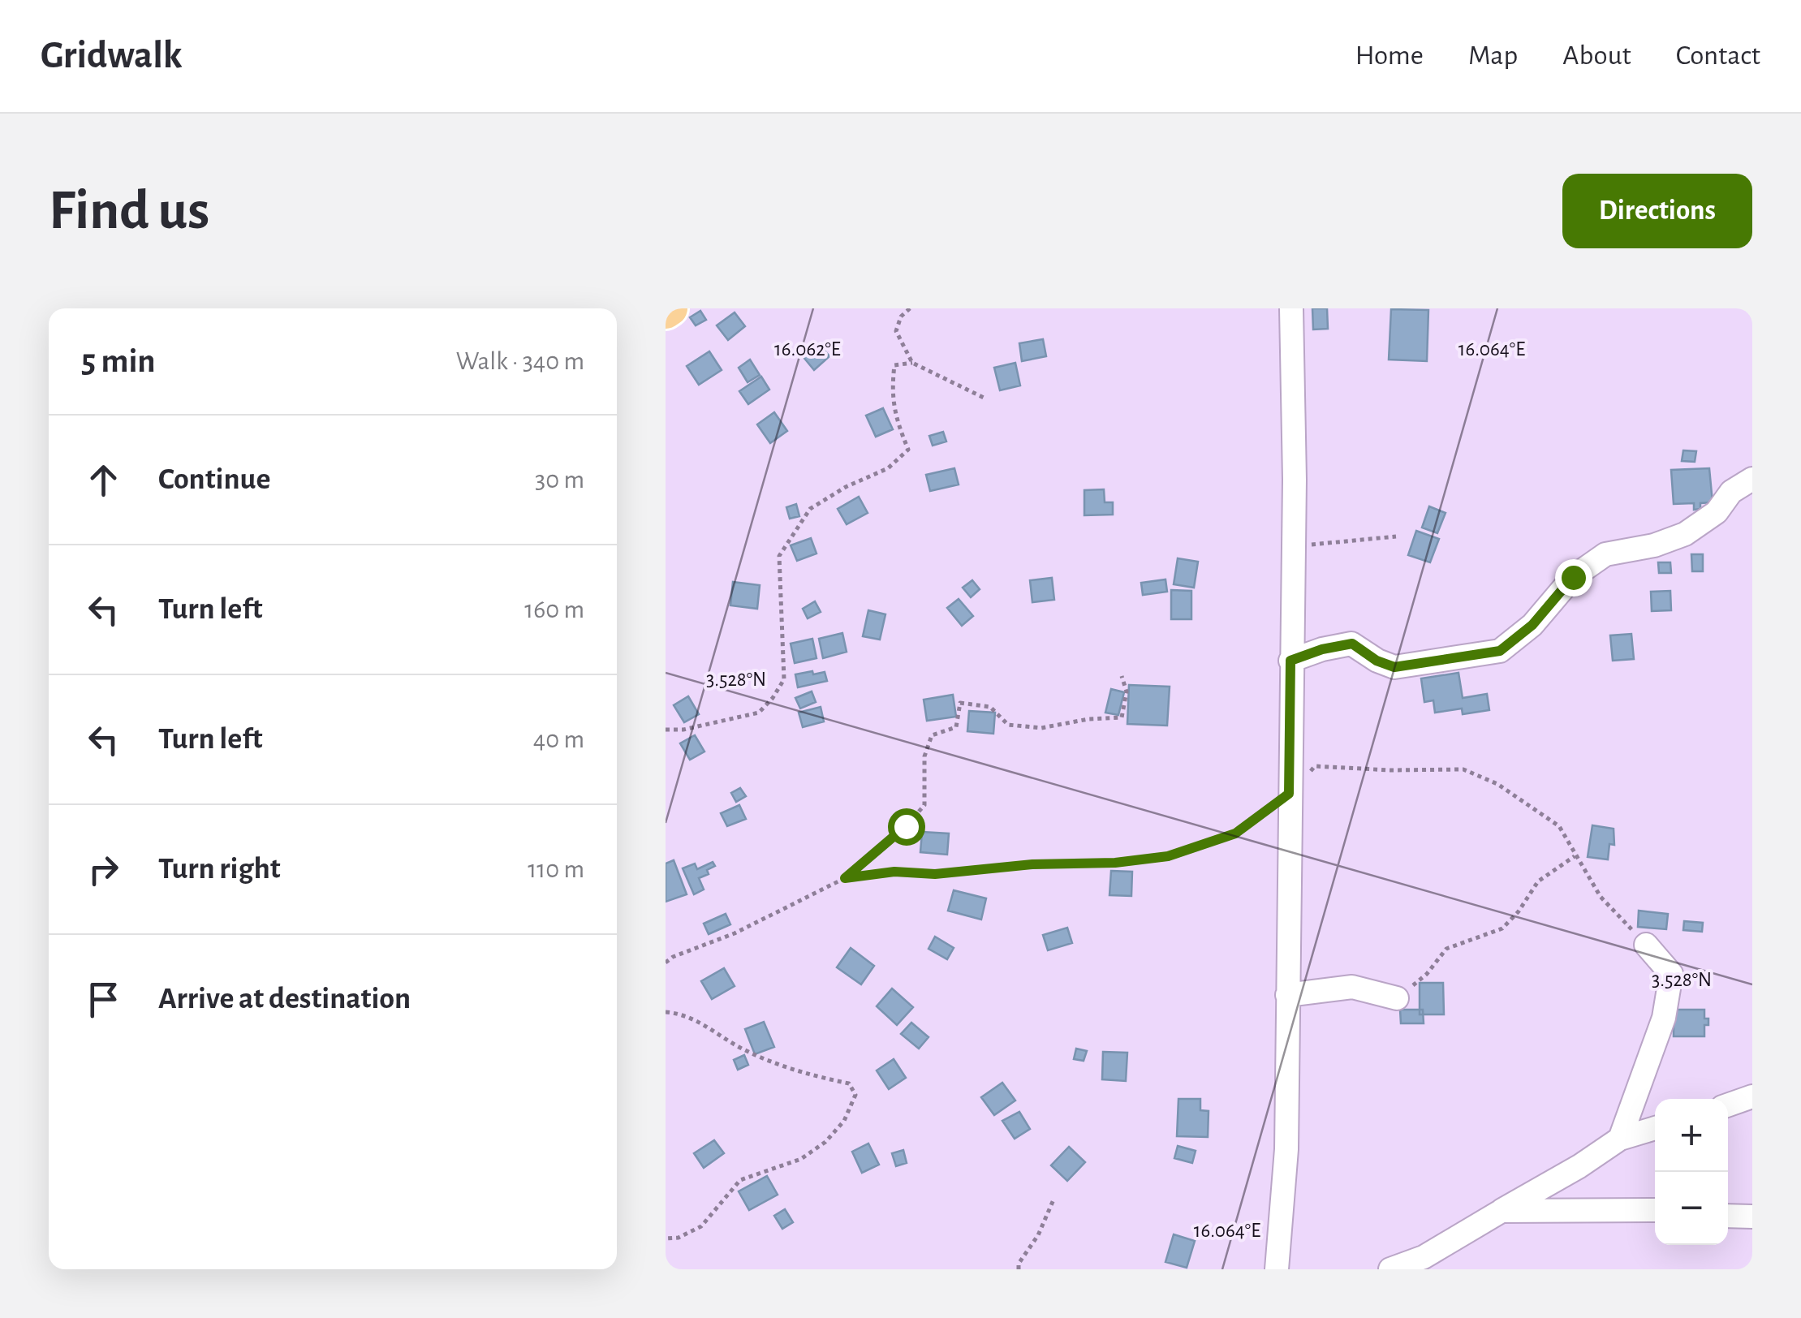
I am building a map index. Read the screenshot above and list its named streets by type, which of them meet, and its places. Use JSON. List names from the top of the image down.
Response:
{
  "page": {
    "header": "Gridwalk",
    "nav": [
      "Home",
      "Map",
      "About",
      "Contact"
    ],
    "buttons": "Directions",
    "title": "Find us",
    "heading": ["5 min", "Walk · 340 m"],
    "list": [
      ["Continue", "30 m"],
      ["Turn left", "160 m"],
      ["Turn left", "40 m"],
      ["Turn right", "110 m"],
      "Arrive at destination"
    ],
    "map_buttons": ["+", "−"]
  },
  "coordinates": ["16.062°E", "16.064°E", "3.528°N"]
}
